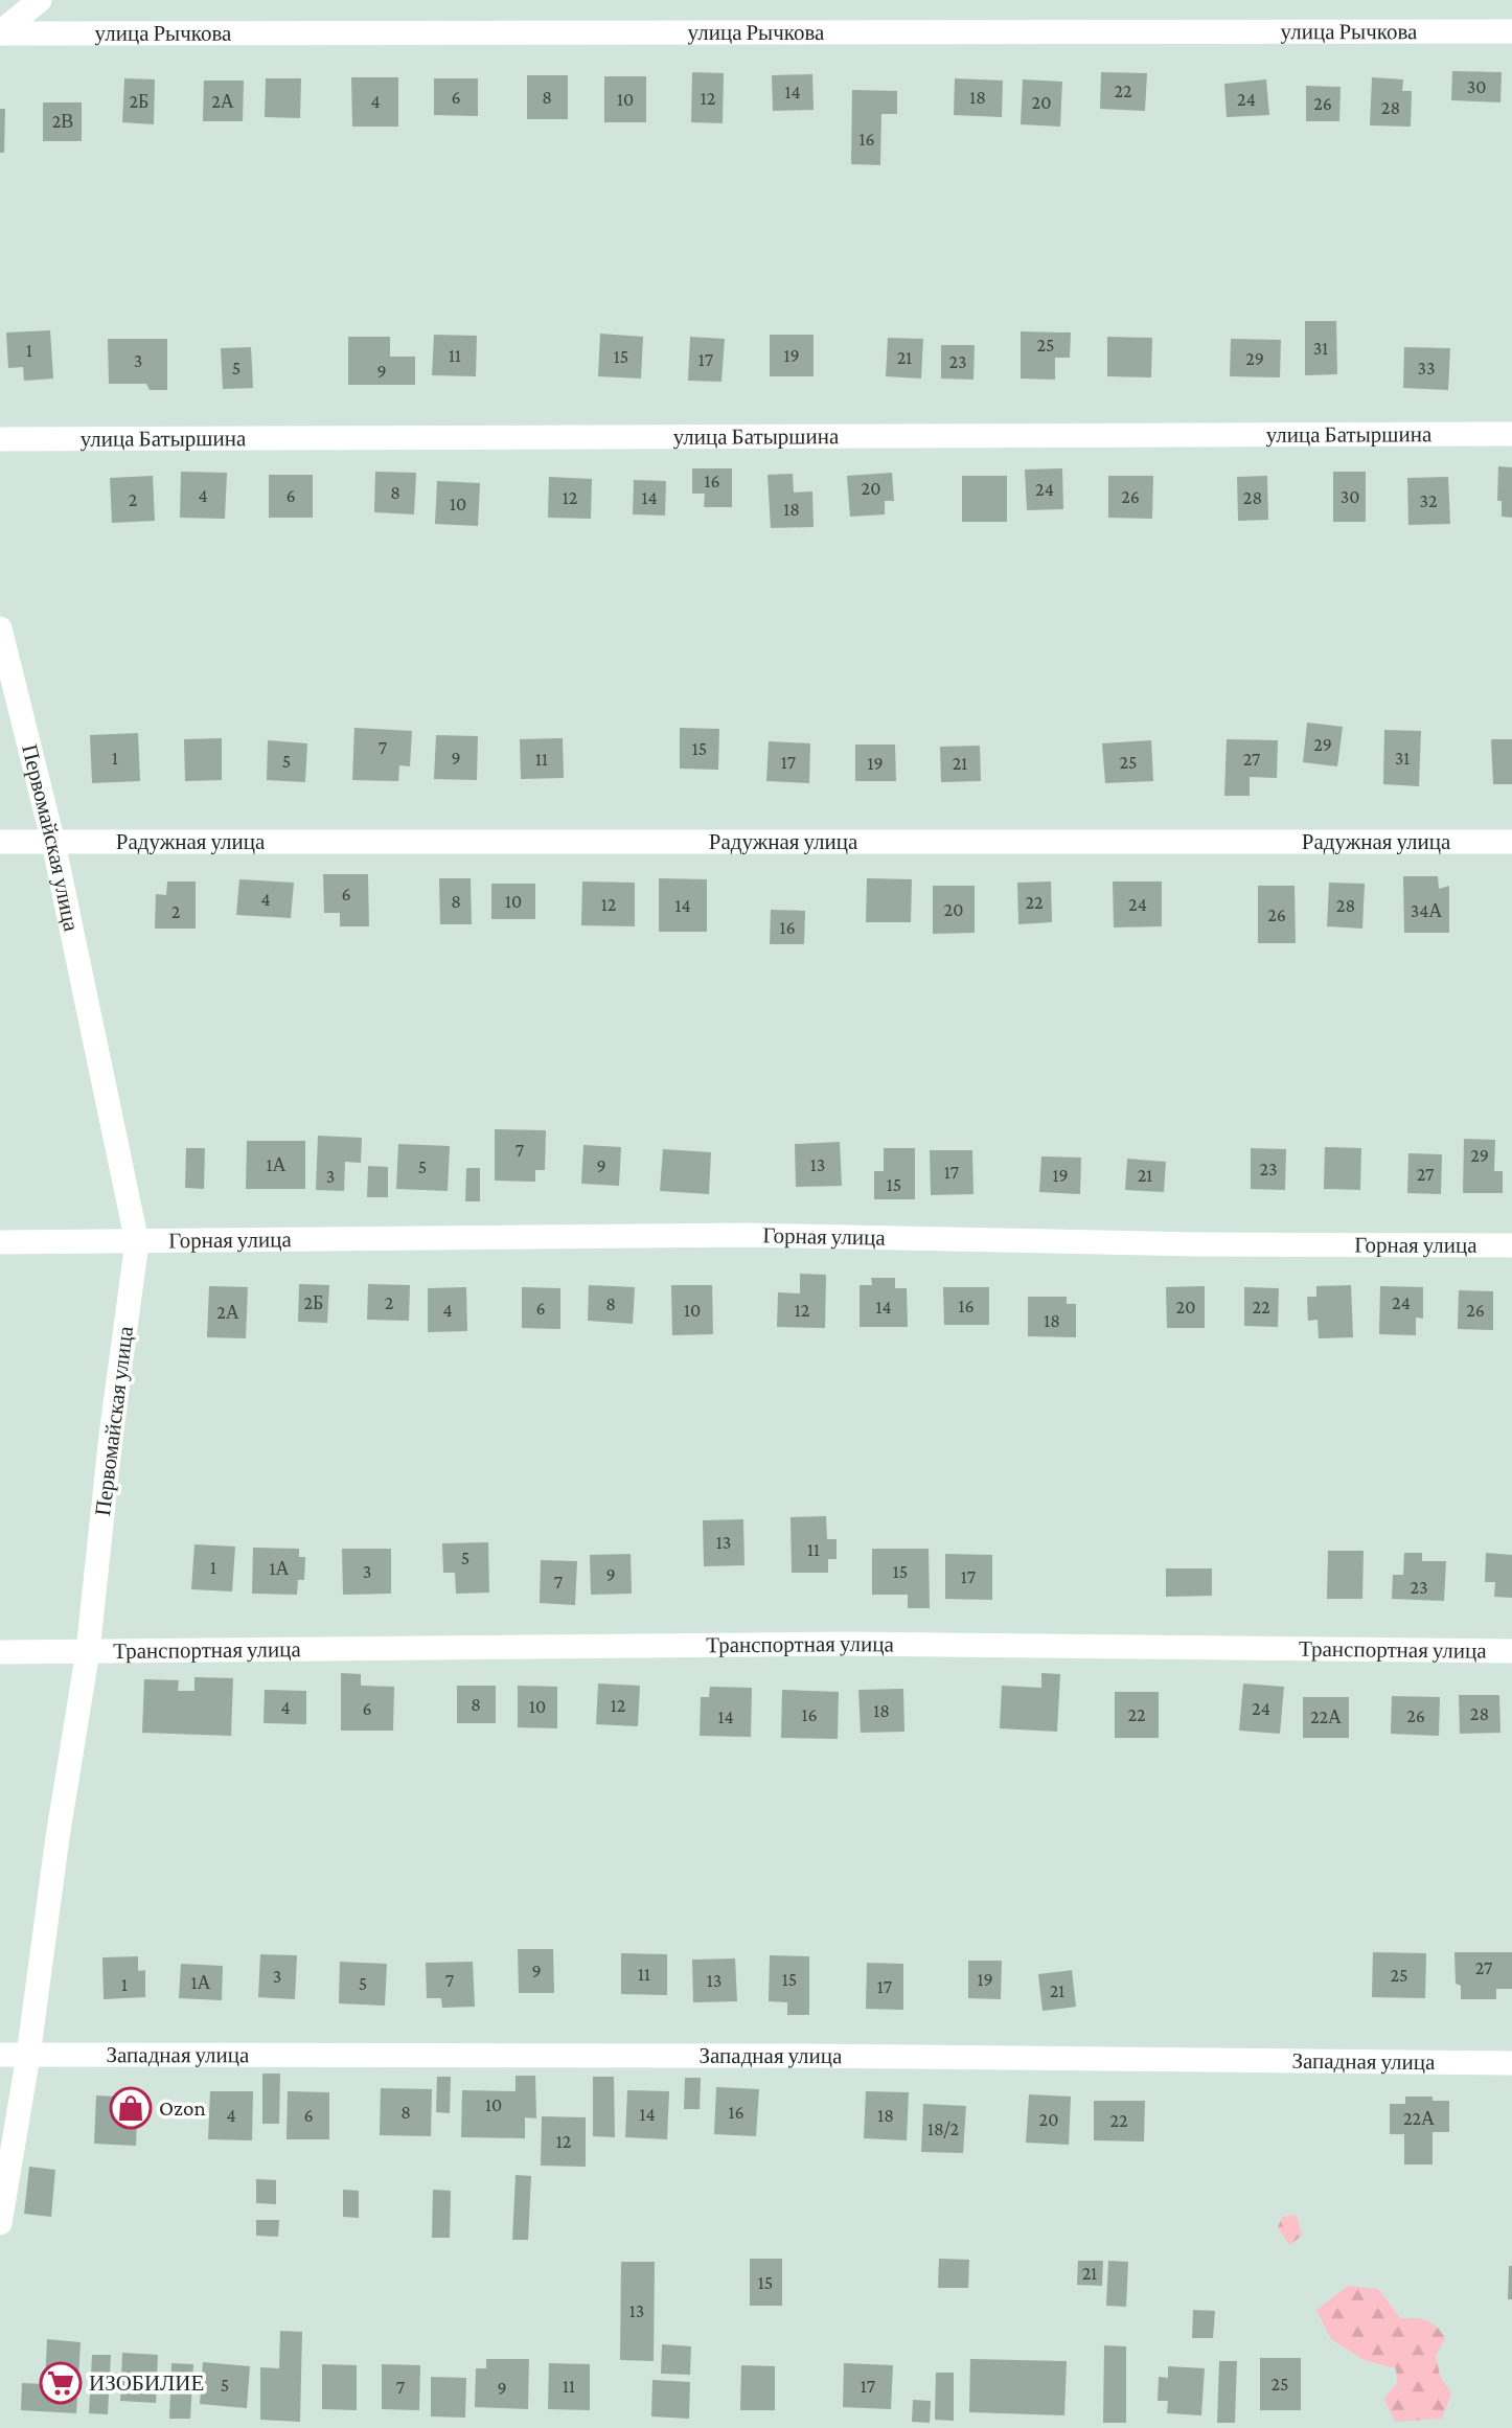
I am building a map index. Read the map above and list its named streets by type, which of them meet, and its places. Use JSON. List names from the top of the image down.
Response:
{
  "streets": {
    "street": [
      "улица Рычкова",
      "улица Батыршина",
      "Первомайская улица",
      "Радужная улица",
      "Горная улица",
      "Транспортная улица",
      "Западная улица"
    ]
  },
  "crossings": [
    ["Первомайская улица", "Радужная улица"],
    ["Первомайская улица", "Горная улица"],
    ["Первомайская улица", "Транспортная улица"],
    ["Первомайская улица", "Западная улица"]
  ],
  "places": {
    "shop": ["Ozon"],
    "supermarket": ["ИЗОБИЛИЕ"]
  },
  "house_numbers": [
    "30",
    "22",
    "14",
    "6",
    "8",
    "18",
    "12",
    "10",
    "24",
    "2Б",
    "2А",
    "4",
    "20",
    "26",
    "28",
    "2В",
    "16",
    "25",
    "31",
    "1",
    "11",
    "19",
    "15",
    "21",
    "29",
    "17",
    "3",
    "23",
    "5",
    "33",
    "9",
    "16",
    "20",
    "24",
    "8",
    "4",
    "6",
    "26",
    "30",
    "12",
    "14",
    "28",
    "2",
    "32",
    "10",
    "18",
    "29",
    "7",
    "15",
    "1",
    "9",
    "31",
    "11",
    "27",
    "5",
    "17",
    "25",
    "19",
    "21",
    "6",
    "4",
    "8",
    "10",
    "22",
    "12",
    "24",
    "14",
    "28",
    "20",
    "34А",
    "2",
    "26",
    "16",
    "7",
    "29",
    "1А",
    "13",
    "9",
    "5",
    "23",
    "17",
    "27",
    "19",
    "21",
    "3",
    "15",
    "2Б",
    "2",
    "24",
    "8",
    "16",
    "14",
    "20",
    "22",
    "6",
    "4",
    "10",
    "12",
    "26",
    "2А",
    "18",
    "13",
    "11",
    "5",
    "1",
    "1А",
    "3",
    "15",
    "9",
    "17",
    "7",
    "23",
    "8",
    "12",
    "10",
    "4",
    "6",
    "24",
    "18",
    "28",
    "16",
    "22",
    "26",
    "14",
    "22А",
    "27",
    "9",
    "11",
    "25",
    "3",
    "15",
    "19",
    "7",
    "13",
    "1А",
    "5",
    "1",
    "17",
    "21",
    "10",
    "8",
    "16",
    "14",
    "4",
    "6",
    "18",
    "22А",
    "20",
    "22",
    "18/2",
    "12",
    "21",
    "15",
    "13",
    "25",
    "5",
    "11",
    "17",
    "7",
    "9"
  ]
}
